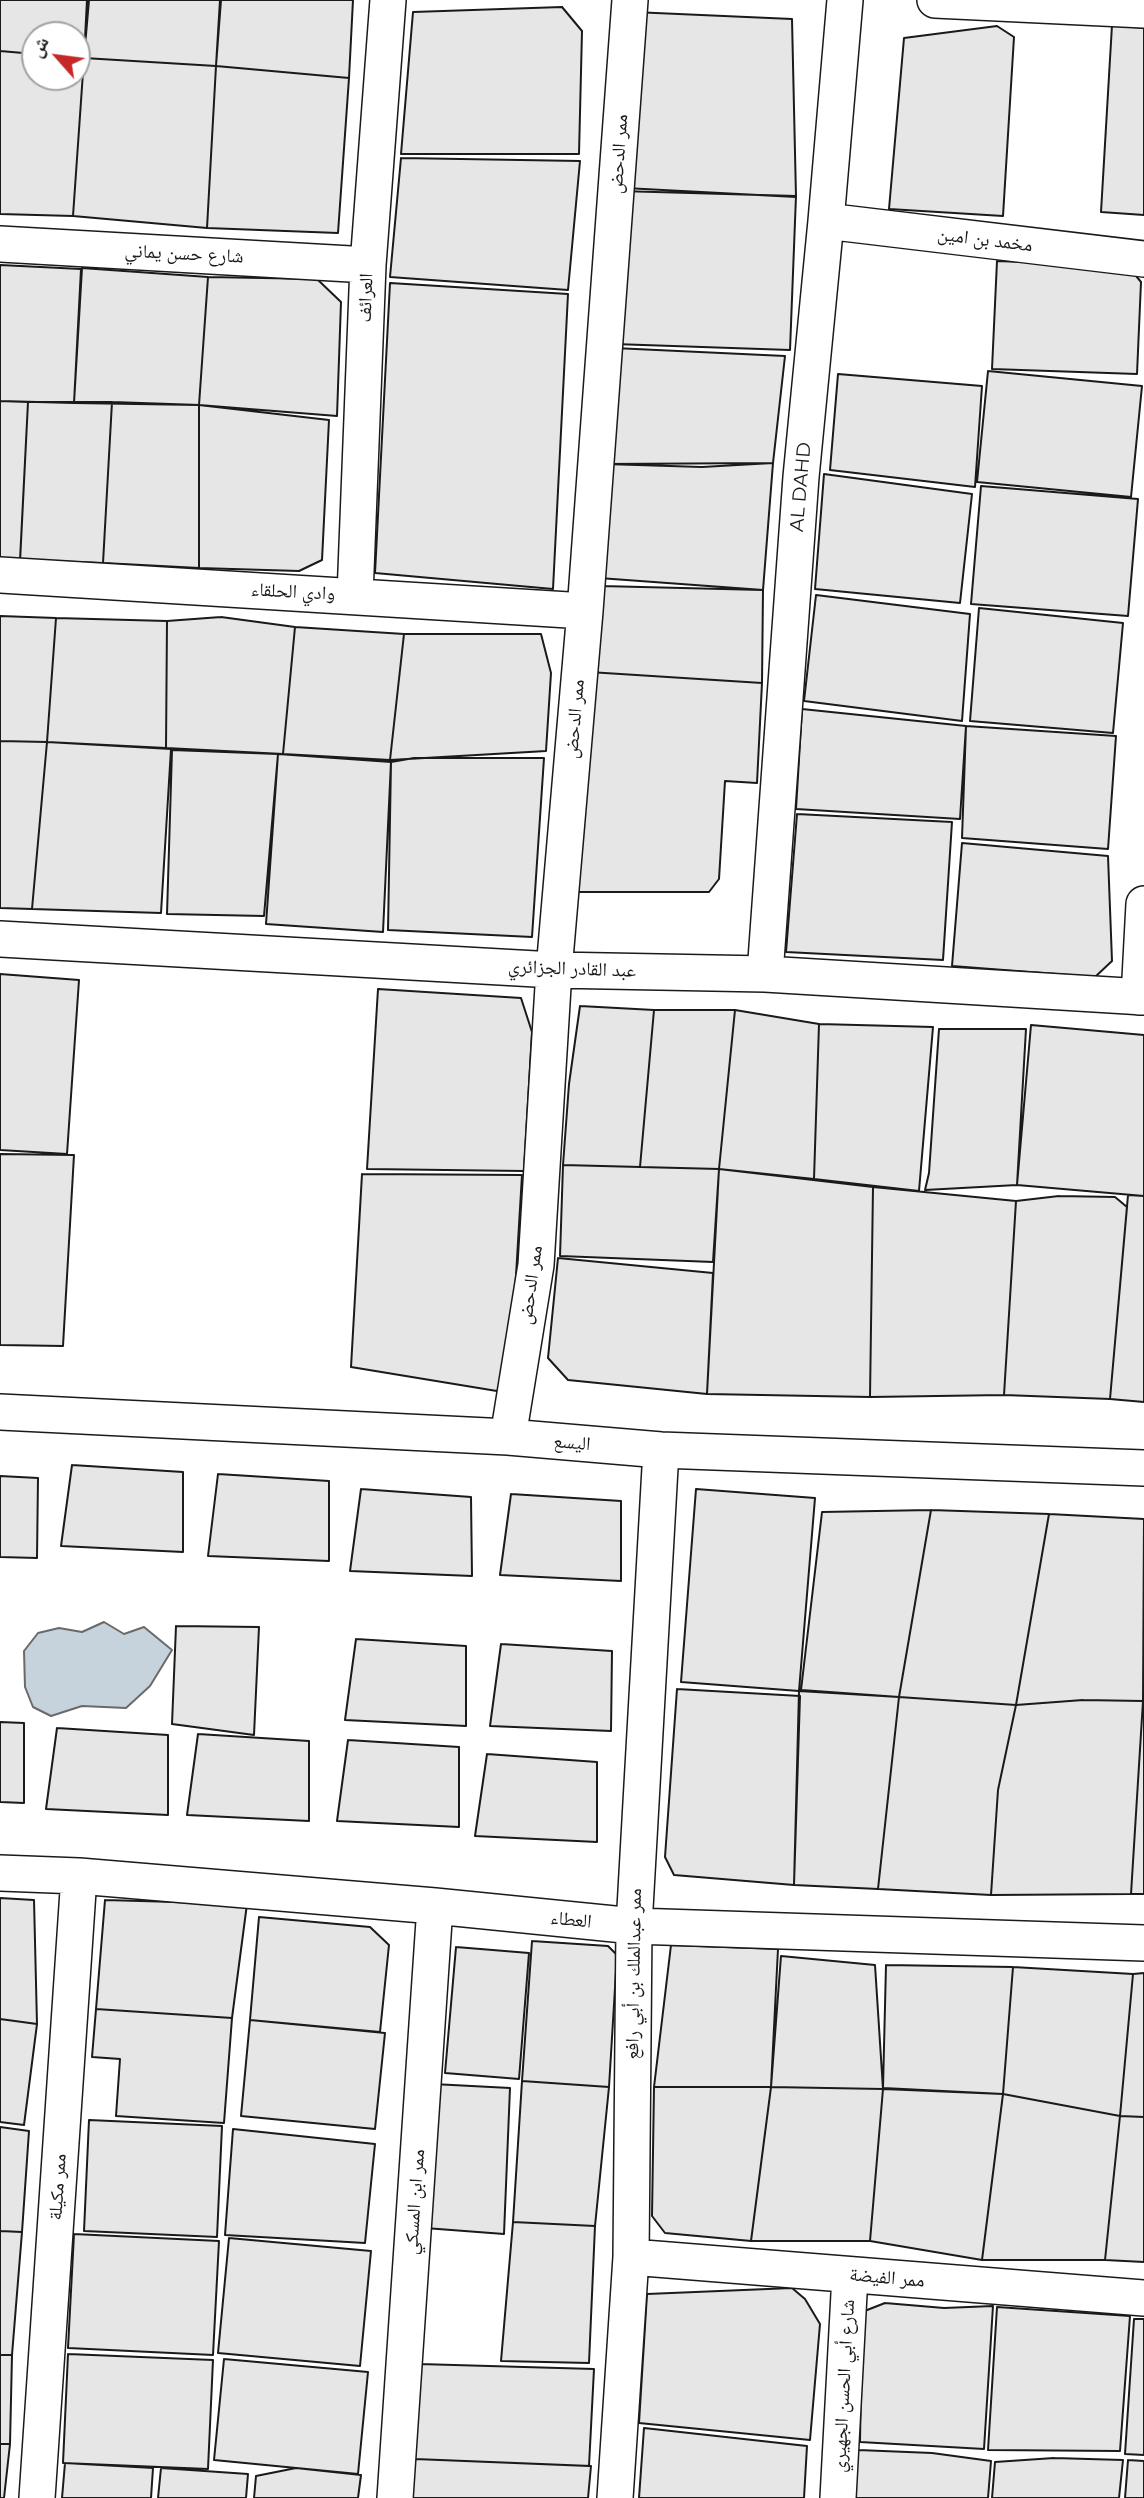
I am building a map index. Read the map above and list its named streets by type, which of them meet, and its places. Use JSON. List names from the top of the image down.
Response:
{
  "streets": {
    "street": [
      "ممر الدحض",
      "مخمد بن امين",
      "شارع حسن يماني",
      "العرائف",
      "AL DAHD",
      "وادي الحلقاء",
      "عبد القادر الجزائري",
      "اليسع",
      "العطاء",
      "ممر عبدالملك بن أبي رافع",
      "ممر مكيلة",
      "ممر ابن المسكي",
      "ممر الفيضة",
      "شارع أبي الحسن الجهيري"
    ]
  },
  "crossings": [
    ["ممر الدحض", "وادي الحلقاء"],
    ["ممر الدحض", "عبد القادر الجزائري"],
    ["ممر الدحض", "اليسع"],
    ["مخمد بن امين", "AL DAHD"],
    ["شارع حسن يماني", "العرائف"],
    ["العرائف", "وادي الحلقاء"],
    ["AL DAHD", "عبد القادر الجزائري"],
    ["اليسع", "ممر عبدالملك بن أبي رافع"],
    ["العطاء", "ممر عبدالملك بن أبي رافع"],
    ["العطاء", "ممر مكيلة"],
    ["العطاء", "ممر ابن المسكي"],
    ["ممر عبدالملك بن أبي رافع", "ممر الفيضة"],
    ["ممر الفيضة", "شارع أبي الحسن الجهيري"]
  ],
  "north": "top left"
}
